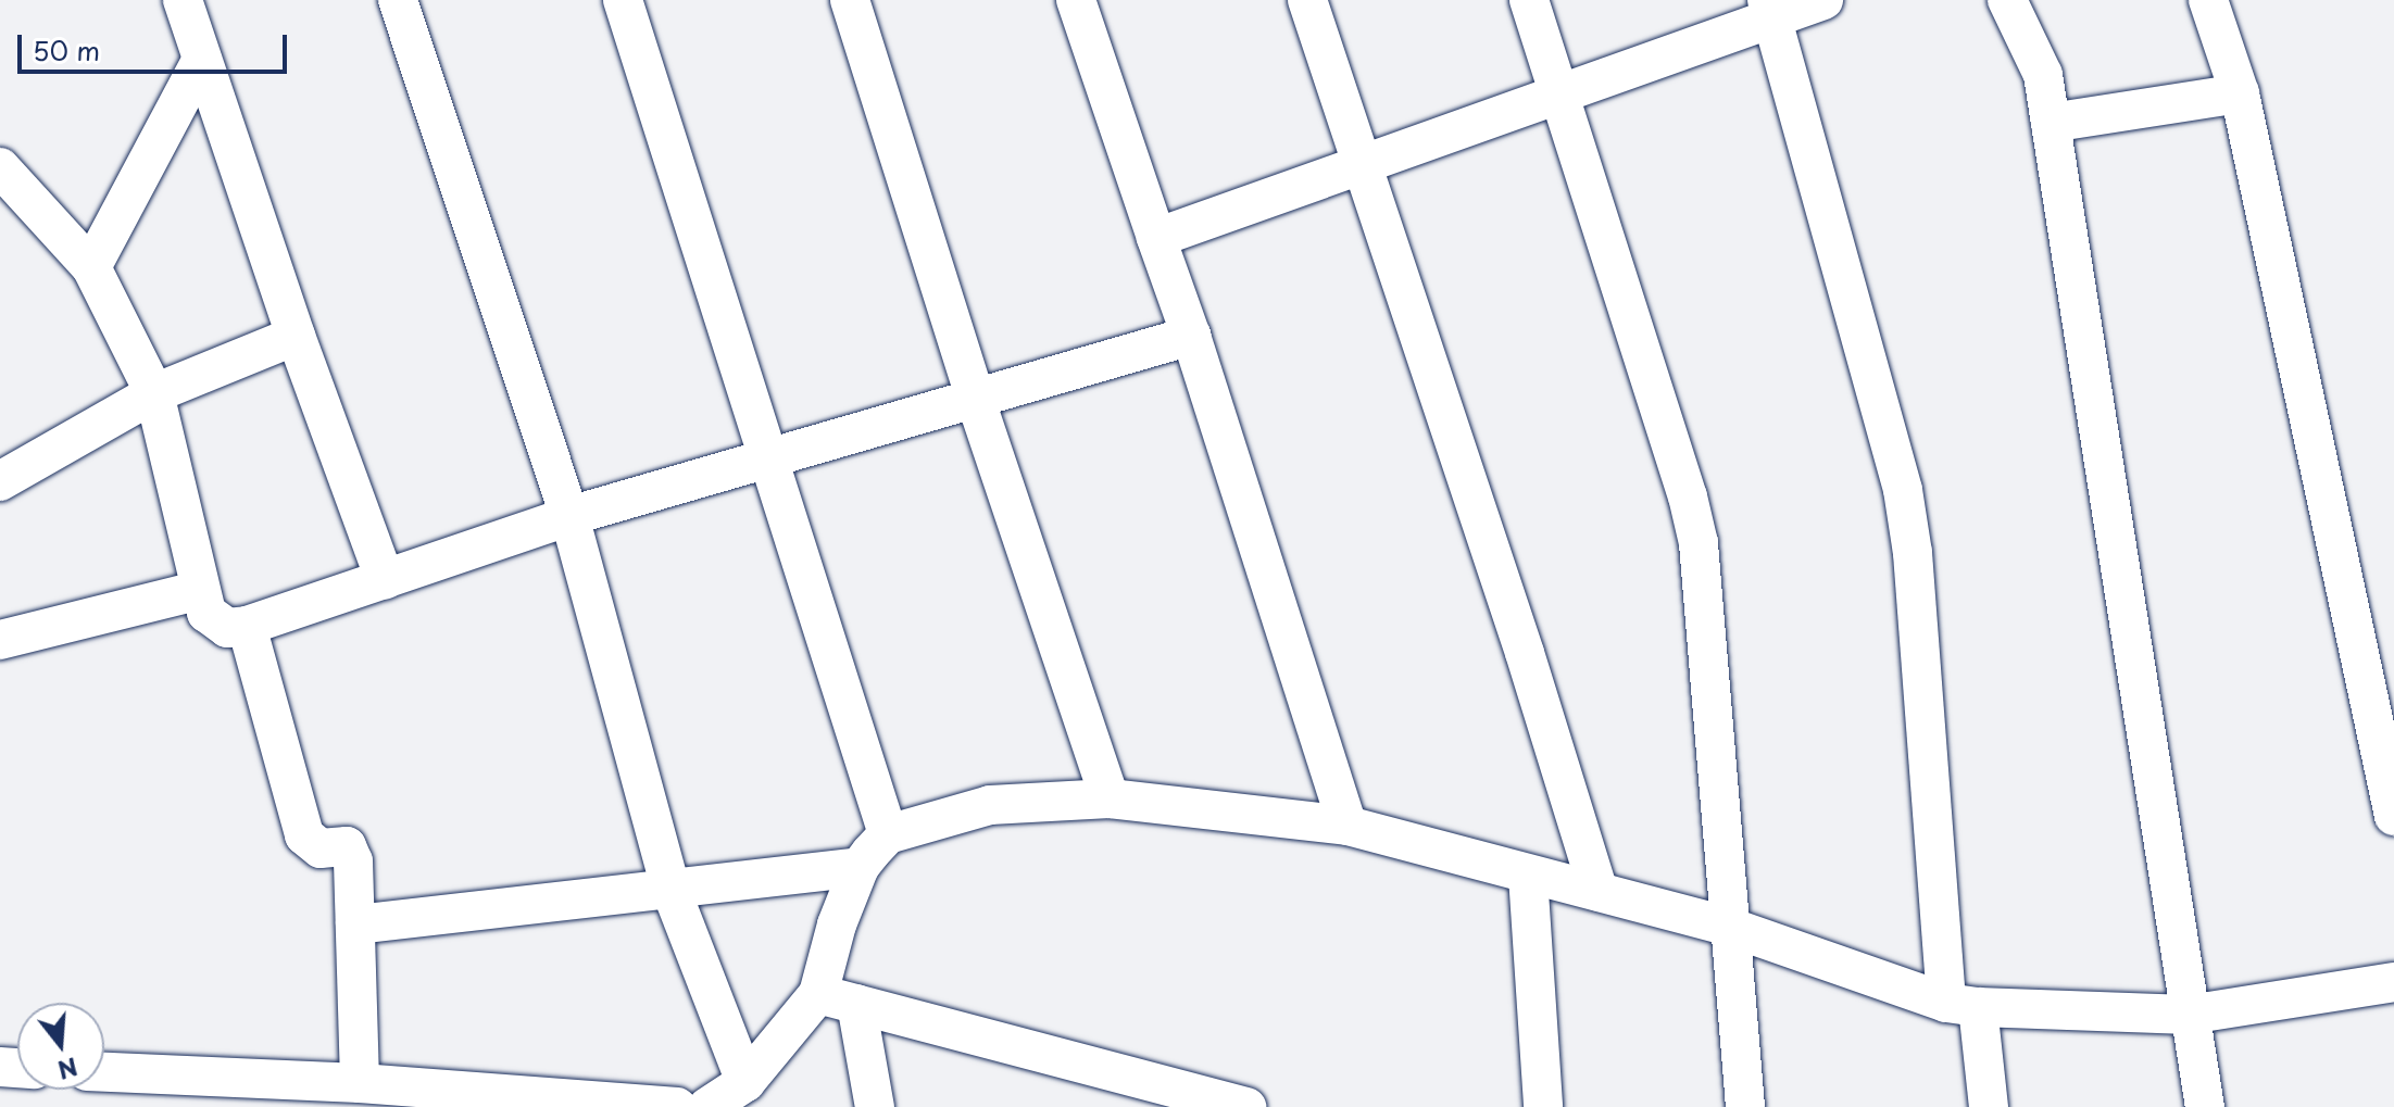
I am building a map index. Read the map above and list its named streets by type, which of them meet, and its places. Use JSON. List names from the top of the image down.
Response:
{
  "scale_bar": "50 m",
  "north": "bottom"
}
